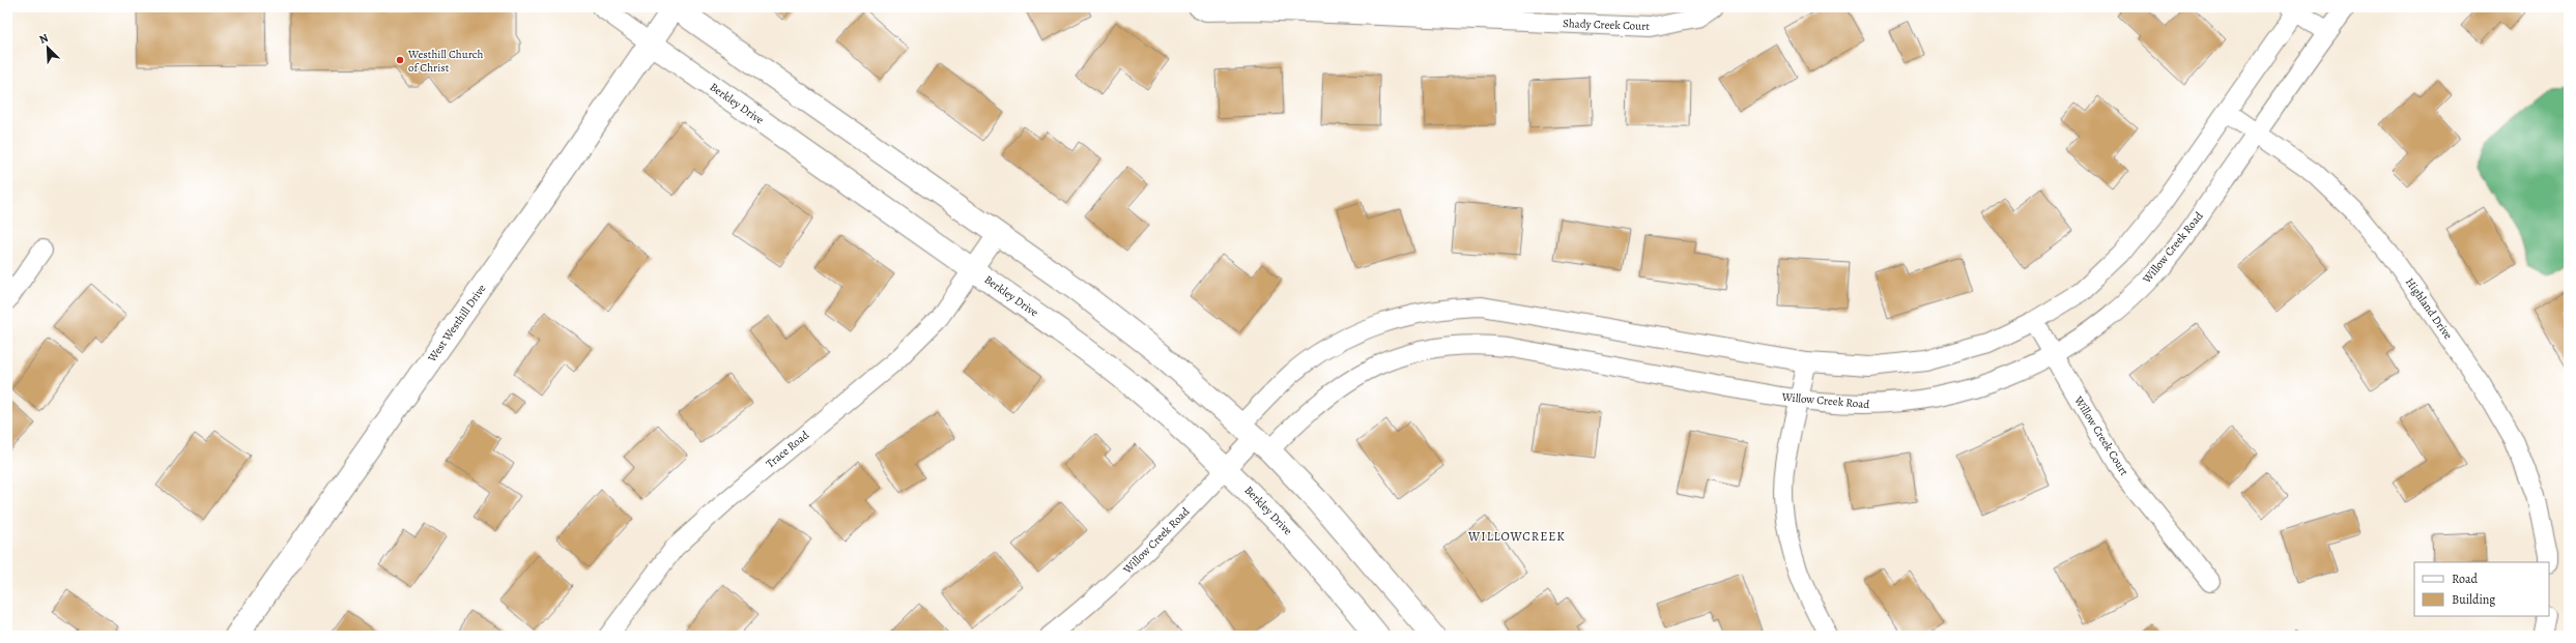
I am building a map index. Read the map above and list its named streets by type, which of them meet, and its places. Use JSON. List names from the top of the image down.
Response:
{
  "streets": {
    "street": [
      "Shady Creek Court",
      "Berkley Drive",
      "Willow Creek Road",
      "Highland Drive",
      "West Westhill Drive",
      "Willow Creek Court",
      "Trace Road"
    ]
  },
  "crossings": [
    ["Berkley Drive", "Willow Creek Road"],
    ["Berkley Drive", "West Westhill Drive"],
    ["Berkley Drive", "Trace Road"],
    ["Willow Creek Road", "Highland Drive"],
    ["Willow Creek Road", "Willow Creek Court"]
  ],
  "districts": ["WILLOWCREEK"],
  "places": ["Westhill Church of Christ"],
  "legend": ["Road", "Building"],
  "north": "top left"
}
